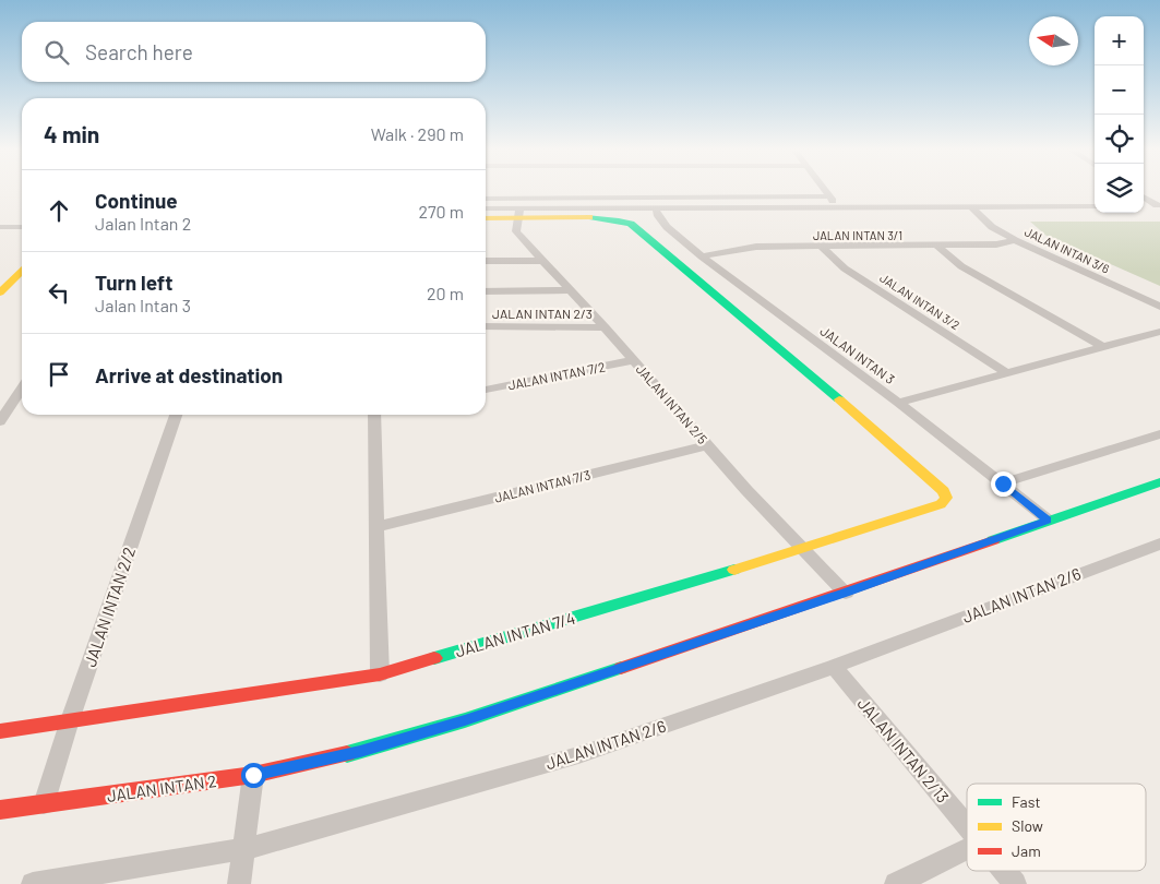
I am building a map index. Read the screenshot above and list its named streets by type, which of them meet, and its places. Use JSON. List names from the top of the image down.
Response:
{
  "streets": {
    "main road": ["JALAN INTAN 7/4", "JALAN INTAN 2"],
    "street": [
      "JALAN INTAN 3/1",
      "JALAN INTAN 3/6",
      "JALAN INTAN 3/2",
      "JALAN INTAN 2/3",
      "JALAN INTAN 3",
      "JALAN INTAN 7/2",
      "JALAN INTAN 2/5",
      "JALAN INTAN 7/3",
      "JALAN INTAN 2/6",
      "JALAN INTAN 2/2",
      "JALAN INTAN 2/13"
    ]
  },
  "crossings": [
    ["JALAN INTAN 3/1", "JALAN INTAN 3/6"],
    ["JALAN INTAN 3/1", "JALAN INTAN 3/2"],
    ["JALAN INTAN 3/1", "JALAN INTAN 3"],
    ["JALAN INTAN 2/3", "JALAN INTAN 2/5"],
    ["JALAN INTAN 3", "JALAN INTAN 2"],
    ["JALAN INTAN 7/2", "JALAN INTAN 2/5"],
    ["JALAN INTAN 2/5", "JALAN INTAN 7/3"],
    ["JALAN INTAN 2/5", "JALAN INTAN 7/4"],
    ["JALAN INTAN 2/5", "JALAN INTAN 2"],
    ["JALAN INTAN 2/6", "JALAN INTAN 2/13"],
    ["JALAN INTAN 2/2", "JALAN INTAN 7/4"],
    ["JALAN INTAN 2/2", "JALAN INTAN 2"]
  ],
  "legend": ["Fast", "Slow", "Jam"],
  "north": "left",
  "page": {
    "map_buttons": ["+", "−"],
    "search": "Search here",
    "heading": ["4 min", "Walk · 290 m"],
    "list": [
      ["Continue", "Jalan Intan 2", "270 m"],
      ["Turn left", "Jalan Intan 3", "20 m"],
      "Arrive at destination"
    ]
  }
}
